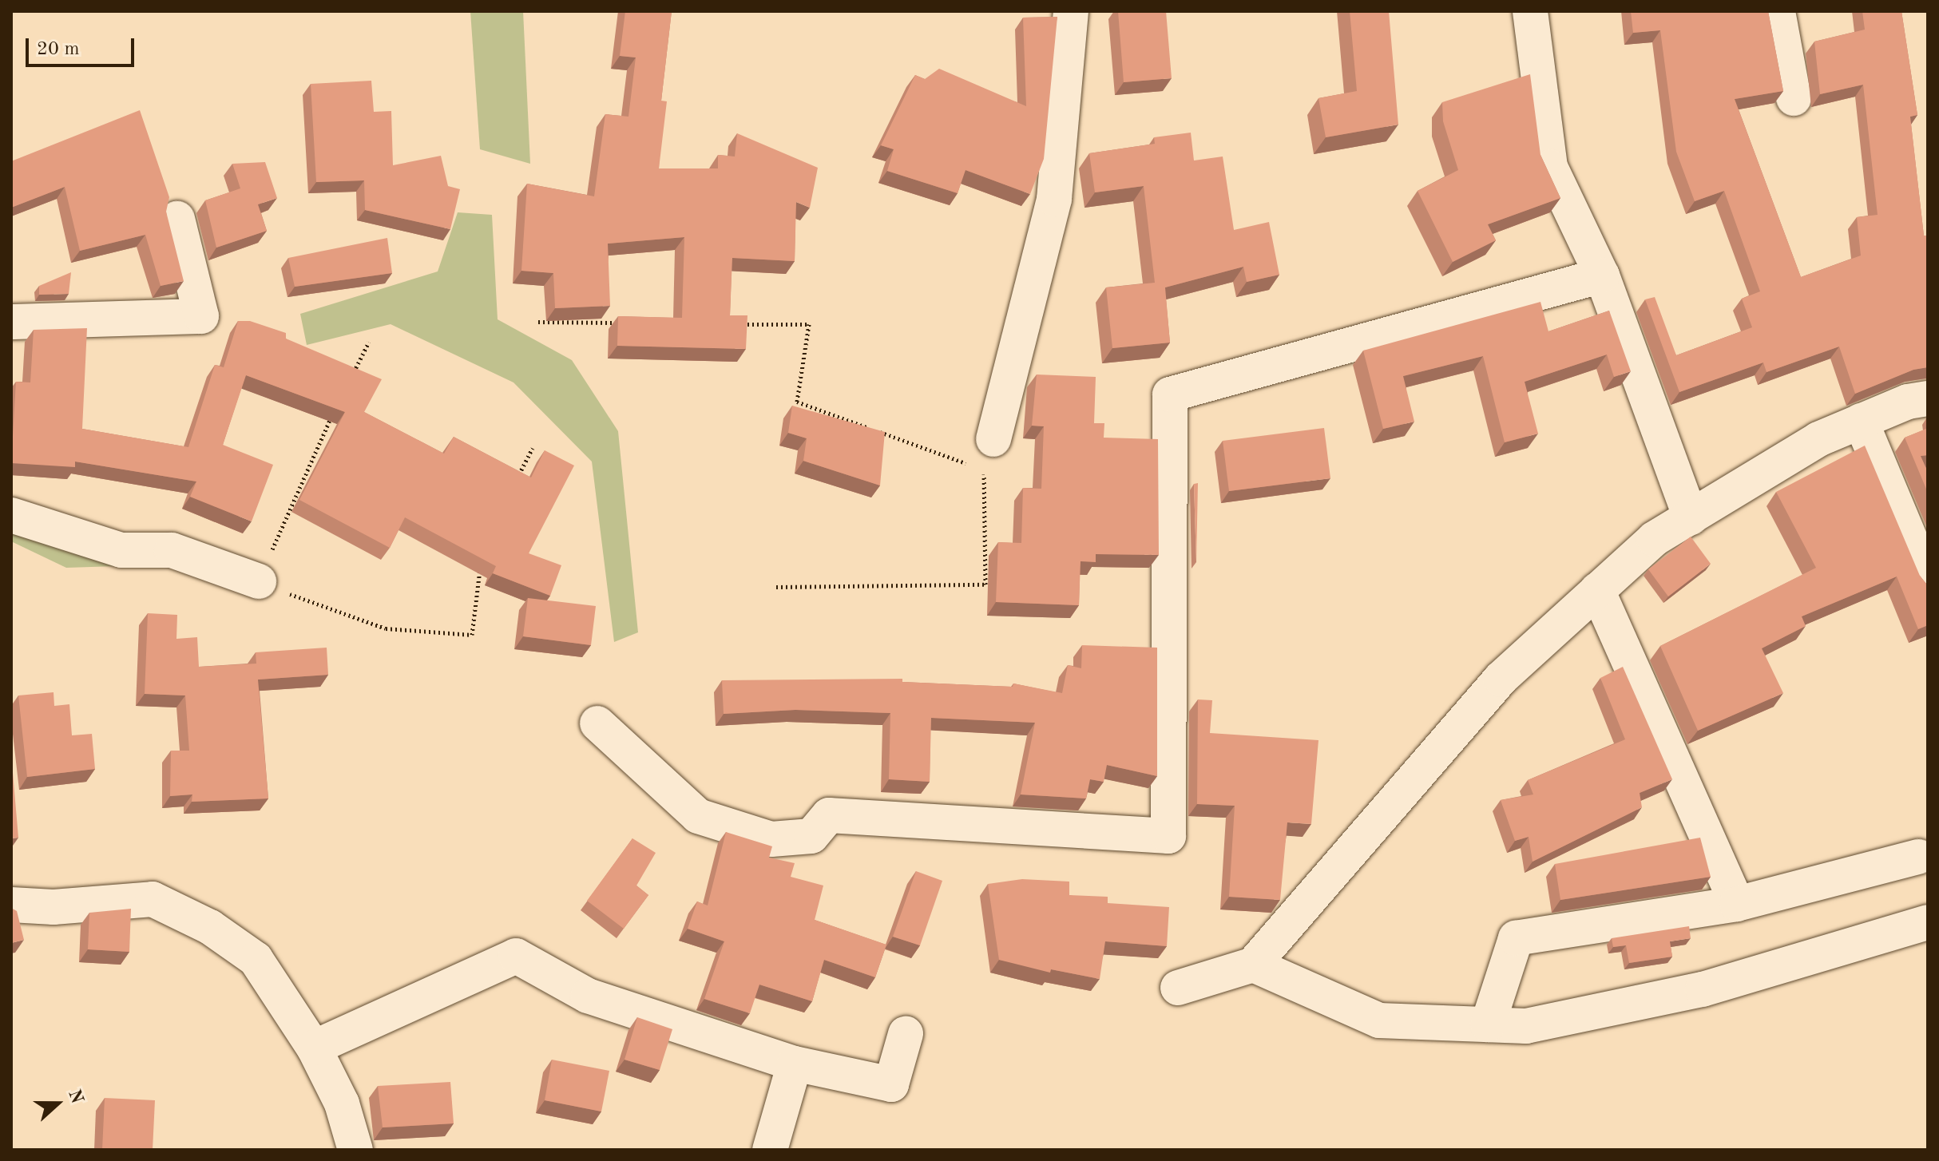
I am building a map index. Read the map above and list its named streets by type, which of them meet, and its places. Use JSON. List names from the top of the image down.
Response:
{
  "scale_bar": "20 m",
  "north": "right"
}
